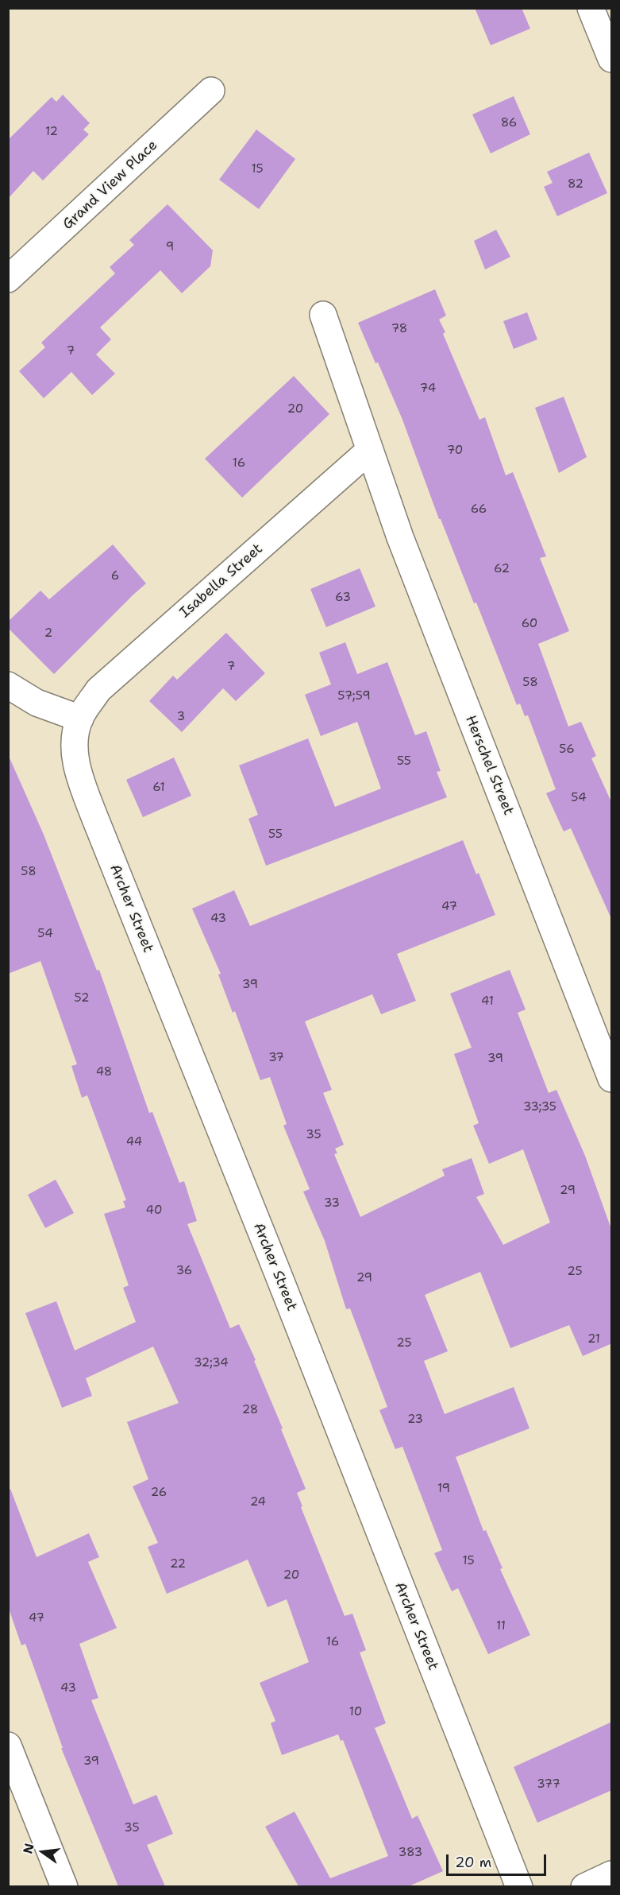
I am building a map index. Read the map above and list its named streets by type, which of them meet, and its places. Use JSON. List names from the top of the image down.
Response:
{
  "streets": {
    "street": [
      "Grand View Place",
      "Isabella Street",
      "Herschel Street",
      "Archer Street"
    ]
  },
  "crossings": [
    ["Isabella Street", "Herschel Street"],
    ["Isabella Street", "Archer Street"]
  ],
  "house_numbers": [
    "86",
    "12",
    "15",
    "82",
    "9",
    "78",
    "7",
    "74",
    "20",
    "70",
    "16",
    "66",
    "62",
    "6",
    "63",
    "60",
    "2",
    "7",
    "58",
    "57;59",
    "3",
    "56",
    "55",
    "61",
    "54",
    "55",
    "58",
    "47",
    "43",
    "54",
    "39",
    "52",
    "41",
    "37",
    "39",
    "48",
    "33;35",
    "35",
    "44",
    "29",
    "33",
    "40",
    "36",
    "25",
    "29",
    "21",
    "25",
    "32;34",
    "28",
    "23",
    "19",
    "26",
    "24",
    "15",
    "22",
    "20",
    "47",
    "11",
    "16",
    "43",
    "10",
    "39",
    "377",
    "35",
    "383"
  ],
  "scale_bar": "20 m",
  "north": "left"
}
